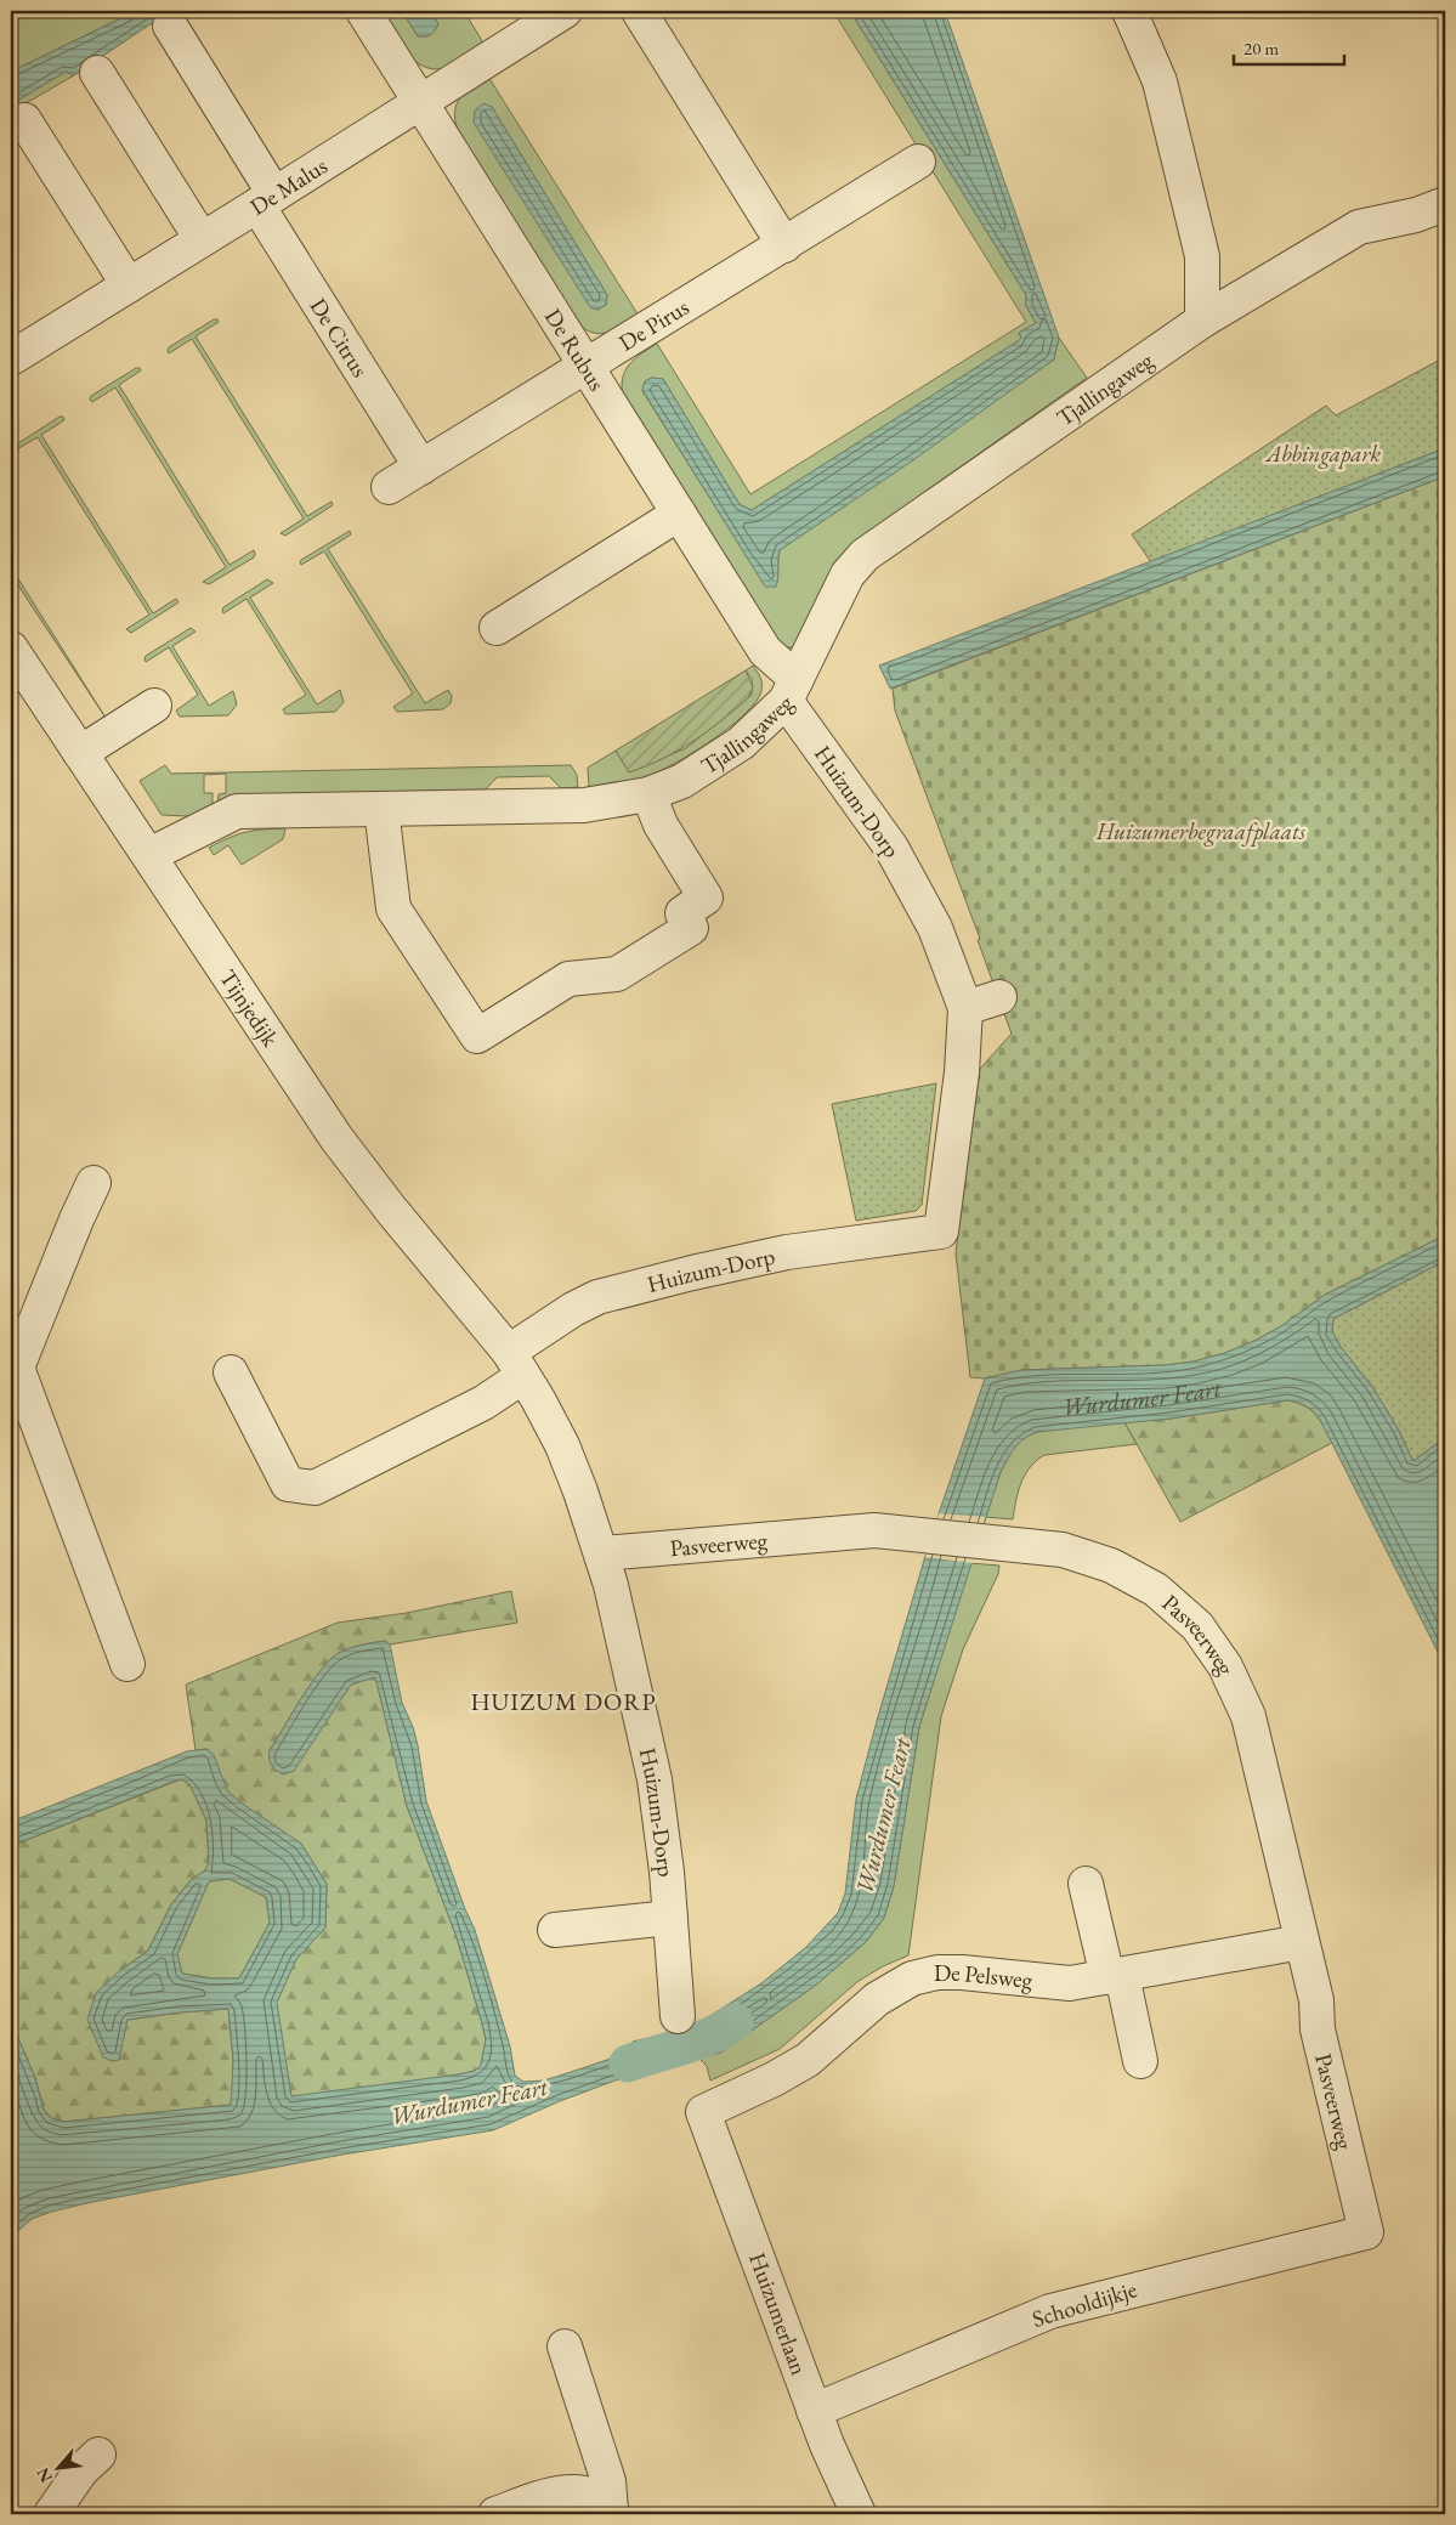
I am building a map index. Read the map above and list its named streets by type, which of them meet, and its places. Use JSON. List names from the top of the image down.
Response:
{
  "streets": {
    "street": [
      "De Malus",
      "De Pirus",
      "De Citrus",
      "De Rubus",
      "Tjallingaweg",
      "Huizum-Dorp",
      "Tijnjedijk",
      "Pasveerweg",
      "De Pelsweg",
      "Schooldijkje",
      "Huizumerlaan"
    ]
  },
  "crossings": [
    ["De Malus", "De Citrus"],
    ["De Malus", "De Rubus"],
    ["De Pirus", "De Citrus"],
    ["De Pirus", "De Rubus"],
    ["De Rubus", "Tjallingaweg"],
    ["De Rubus", "Huizum-Dorp"],
    ["Tjallingaweg", "Huizum-Dorp"],
    ["Tjallingaweg", "Tijnjedijk"],
    ["Huizum-Dorp", "Tijnjedijk"],
    ["Huizum-Dorp", "Pasveerweg"],
    ["Pasveerweg", "De Pelsweg"],
    ["Pasveerweg", "Schooldijkje"],
    ["De Pelsweg", "Huizumerlaan"],
    ["Schooldijkje", "Huizumerlaan"]
  ],
  "districts": ["HUIZUM DORP"],
  "water": ["Wurdumer Feart"],
  "parks": ["Abbingapark", "Huizumerbegraafplaats"],
  "scale_bar": "20 m",
  "north": "bottom left"
}
